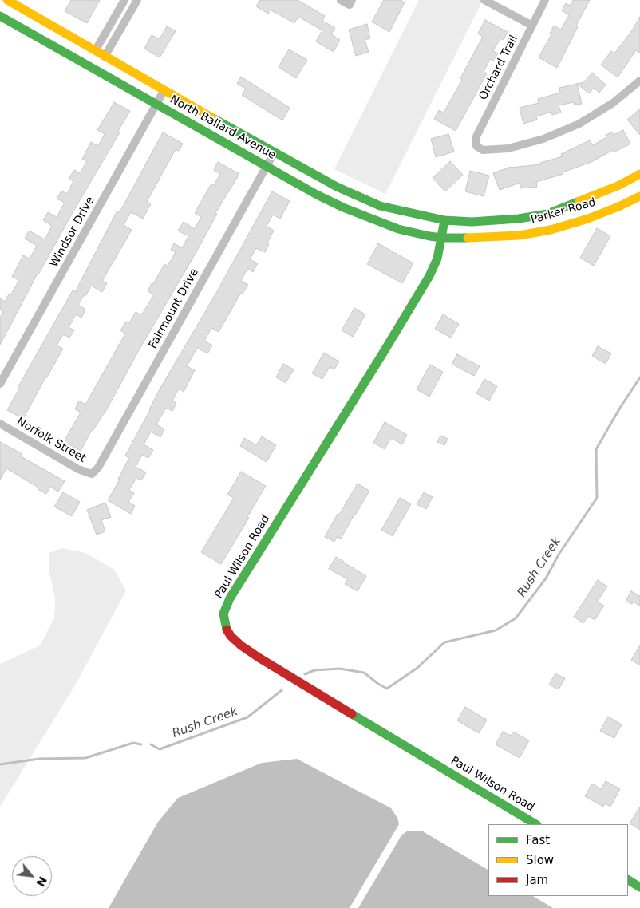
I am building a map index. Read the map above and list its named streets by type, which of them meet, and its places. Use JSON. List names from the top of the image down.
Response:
{
  "streets": {
    "main road": ["North Ballard Avenue", "Parker Road", "Paul Wilson Road"],
    "street": [
      "Orchard Trail",
      "Windsor Drive",
      "Fairmount Drive",
      "Norfolk Street"
    ]
  },
  "crossings": [
    ["North Ballard Avenue", "Parker Road"],
    ["North Ballard Avenue", "Windsor Drive"],
    ["North Ballard Avenue", "Fairmount Drive"],
    ["North Ballard Avenue", "Paul Wilson Road"],
    ["Parker Road", "Paul Wilson Road"],
    ["Fairmount Drive", "Norfolk Street"]
  ],
  "water": ["Rush Creek"],
  "legend": ["Fast", "Slow", "Jam"],
  "north": "bottom right"
}
